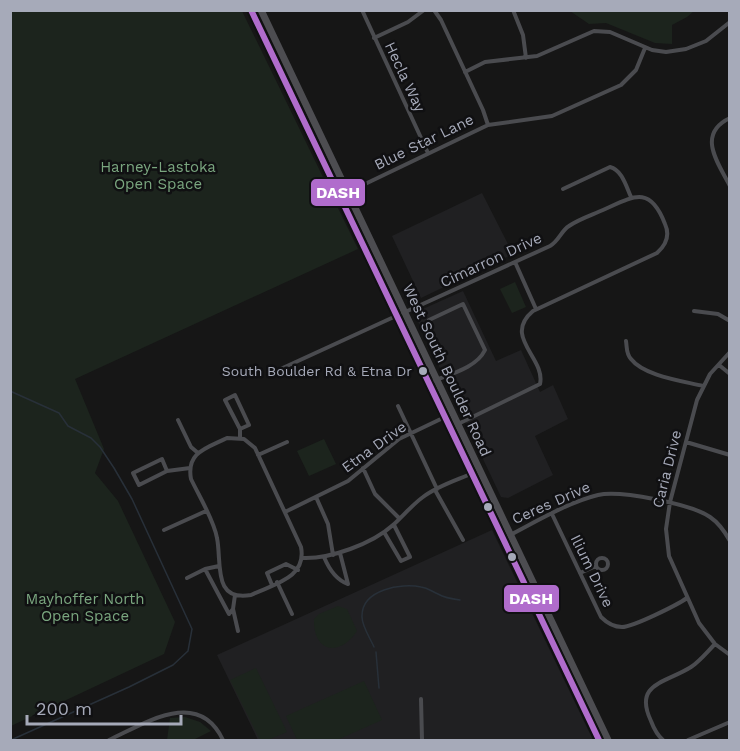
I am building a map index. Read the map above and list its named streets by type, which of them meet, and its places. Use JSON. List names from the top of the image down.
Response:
{
  "streets": {
    "main road": ["West South Boulder Road"],
    "street": [
      "Hecla Way",
      "Blue Star Lane",
      "Cimarron Drive",
      "Etna Drive",
      "Caria Drive",
      "Ceres Drive",
      "Ilium Drive"
    ]
  },
  "crossings": [
    ["Hecla Way", "Blue Star Lane"],
    ["Blue Star Lane", "West South Boulder Road"],
    ["Cimarron Drive", "West South Boulder Road"],
    ["West South Boulder Road", "Etna Drive"],
    ["West South Boulder Road", "Ceres Drive"],
    ["Caria Drive", "Ceres Drive"],
    ["Caria Drive", "Ilium Drive"],
    ["Ceres Drive", "Ilium Drive"]
  ],
  "parks": ["Harney-Lastoka Open Space", "Mayhoffer North Open Space"],
  "places": ["South Boulder Rd & Etna Dr"],
  "lines": ["transit line DASH"],
  "scale_bar": "200 m"
}
